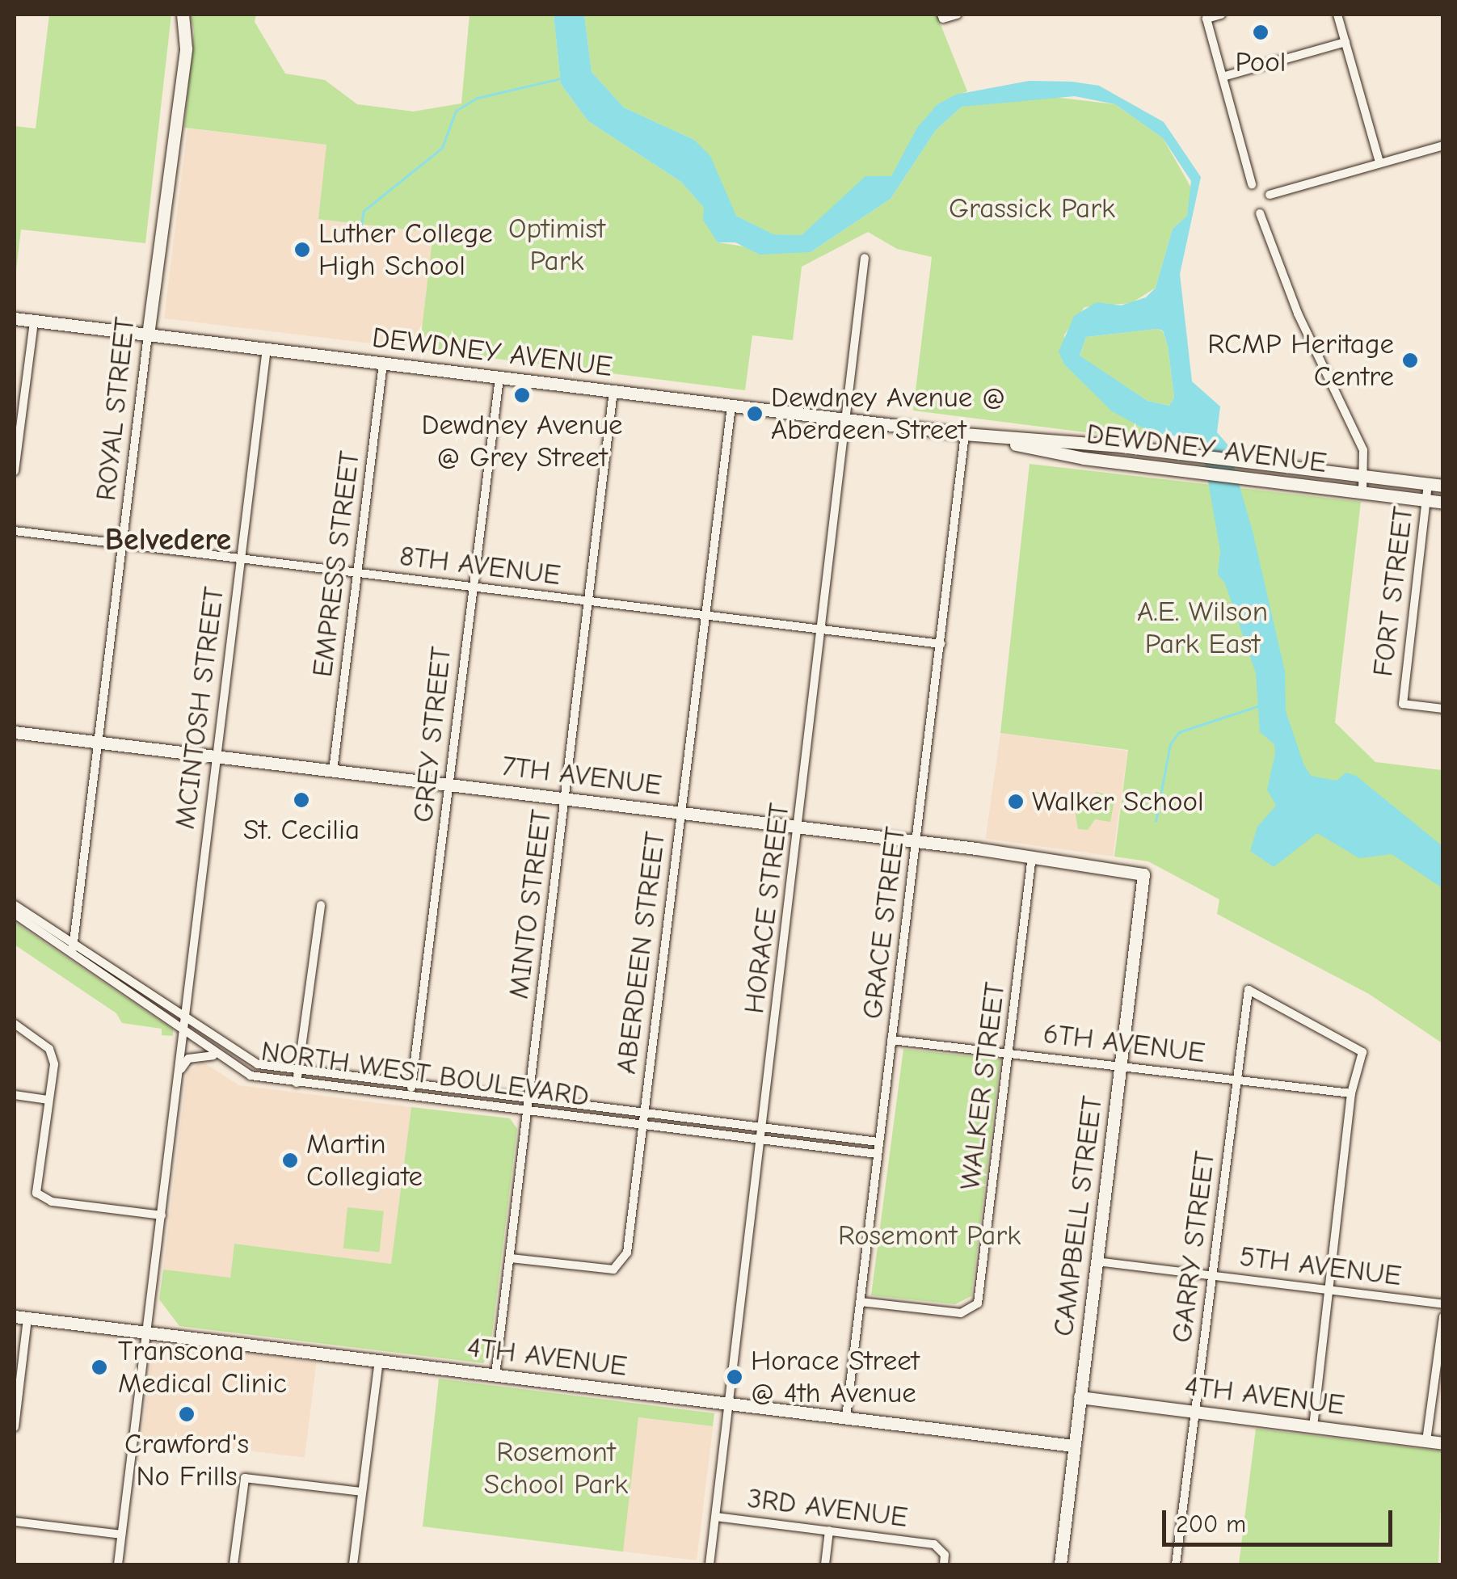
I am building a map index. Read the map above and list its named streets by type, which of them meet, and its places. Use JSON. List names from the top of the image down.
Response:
{
  "streets": {
    "street": [
      "DEWDNEY AVENUE",
      "ROYAL STREET",
      "EMPRESS STREET",
      "8TH AVENUE",
      "FORT STREET",
      "MCINTOSH STREET",
      "GREY STREET",
      "7TH AVENUE",
      "MINTO STREET",
      "HORACE STREET",
      "GRACE STREET",
      "ABERDEEN STREET",
      "6TH AVENUE",
      "NORTH WEST BOULEVARD",
      "WALKER STREET",
      "CAMPBELL STREET",
      "GARRY STREET",
      "5TH AVENUE",
      "4TH AVENUE",
      "3RD AVENUE"
    ]
  },
  "crossings": [
    ["DEWDNEY AVENUE", "ROYAL STREET"],
    ["DEWDNEY AVENUE", "EMPRESS STREET"],
    ["DEWDNEY AVENUE", "FORT STREET"],
    ["DEWDNEY AVENUE", "MCINTOSH STREET"],
    ["DEWDNEY AVENUE", "GREY STREET"],
    ["DEWDNEY AVENUE", "MINTO STREET"],
    ["DEWDNEY AVENUE", "HORACE STREET"],
    ["DEWDNEY AVENUE", "GRACE STREET"],
    ["DEWDNEY AVENUE", "ABERDEEN STREET"],
    ["ROYAL STREET", "8TH AVENUE"],
    ["ROYAL STREET", "7TH AVENUE"],
    ["ROYAL STREET", "NORTH WEST BOULEVARD"],
    ["EMPRESS STREET", "8TH AVENUE"],
    ["EMPRESS STREET", "7TH AVENUE"],
    ["8TH AVENUE", "MCINTOSH STREET"],
    ["8TH AVENUE", "GREY STREET"],
    ["8TH AVENUE", "MINTO STREET"],
    ["8TH AVENUE", "HORACE STREET"],
    ["8TH AVENUE", "GRACE STREET"],
    ["8TH AVENUE", "ABERDEEN STREET"],
    ["MCINTOSH STREET", "7TH AVENUE"],
    ["MCINTOSH STREET", "NORTH WEST BOULEVARD"],
    ["MCINTOSH STREET", "4TH AVENUE"],
    ["GREY STREET", "7TH AVENUE"],
    ["GREY STREET", "NORTH WEST BOULEVARD"],
    ["7TH AVENUE", "MINTO STREET"],
    ["7TH AVENUE", "HORACE STREET"],
    ["7TH AVENUE", "GRACE STREET"],
    ["7TH AVENUE", "ABERDEEN STREET"],
    ["7TH AVENUE", "WALKER STREET"],
    ["7TH AVENUE", "CAMPBELL STREET"],
    ["MINTO STREET", "ABERDEEN STREET"],
    ["MINTO STREET", "NORTH WEST BOULEVARD"],
    ["MINTO STREET", "4TH AVENUE"],
    ["HORACE STREET", "NORTH WEST BOULEVARD"],
    ["HORACE STREET", "4TH AVENUE"],
    ["HORACE STREET", "3RD AVENUE"],
    ["GRACE STREET", "6TH AVENUE"],
    ["GRACE STREET", "NORTH WEST BOULEVARD"],
    ["GRACE STREET", "WALKER STREET"],
    ["GRACE STREET", "4TH AVENUE"],
    ["ABERDEEN STREET", "NORTH WEST BOULEVARD"],
    ["6TH AVENUE", "WALKER STREET"],
    ["6TH AVENUE", "CAMPBELL STREET"],
    ["6TH AVENUE", "GARRY STREET"],
    ["CAMPBELL STREET", "5TH AVENUE"],
    ["CAMPBELL STREET", "4TH AVENUE"],
    ["GARRY STREET", "5TH AVENUE"],
    ["GARRY STREET", "4TH AVENUE"]
  ],
  "districts": ["Belvedere"],
  "parks": [
    "Grassick Park",
    "Optimist Park",
    "A.E. Wilson Park East",
    "Rosemont Park",
    "Rosemont School Park"
  ],
  "places": [
    "Pool",
    "Luther College High School",
    "RCMP Heritage Centre",
    "Dewdney Avenue @ Grey Street",
    "Dewdney Avenue @ Aberdeen Street",
    "St. Cecilia",
    "Walker School",
    "Martin Collegiate",
    "Transcona Medical Clinic",
    "Horace Street @ 4th Avenue",
    "Crawford's No Frills"
  ],
  "scale_bar": "200 m"
}
